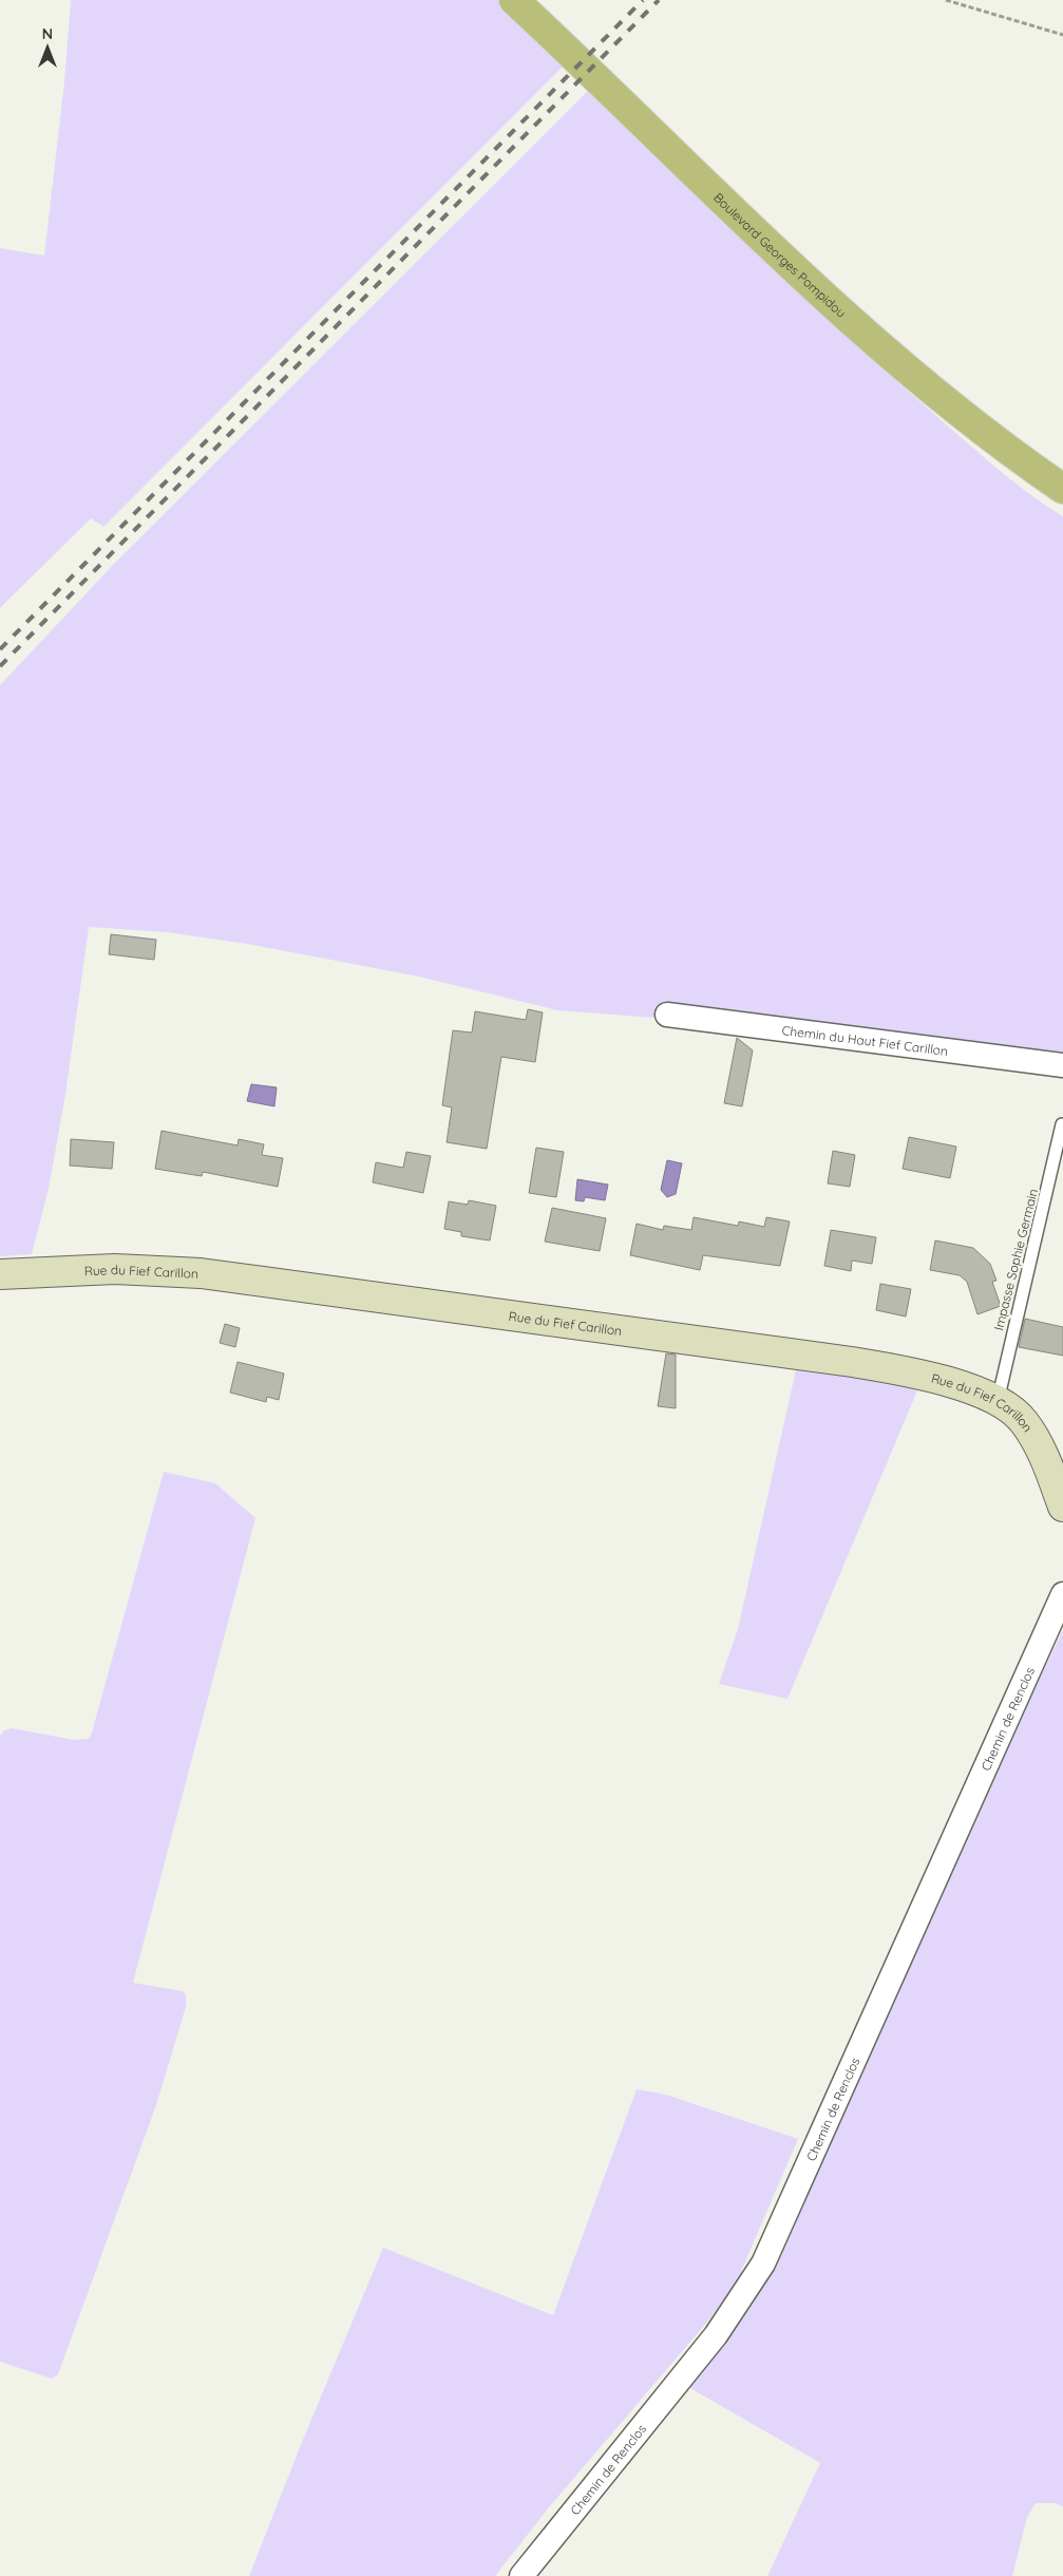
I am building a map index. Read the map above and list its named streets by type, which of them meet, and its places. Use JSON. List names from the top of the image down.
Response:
{
  "streets": {
    "main road": ["Boulevard Georges Pompidou"],
    "street": ["Chemin du Haut Fief Carillon", "Rue du Fief Carillon", "Chemin de Renclos"],
    "lane": ["Impasse Sophie Germain"]
  },
  "crossings": [
    ["Impasse Sophie Germain", "Rue du Fief Carillon"]
  ],
  "north": "top"
}
